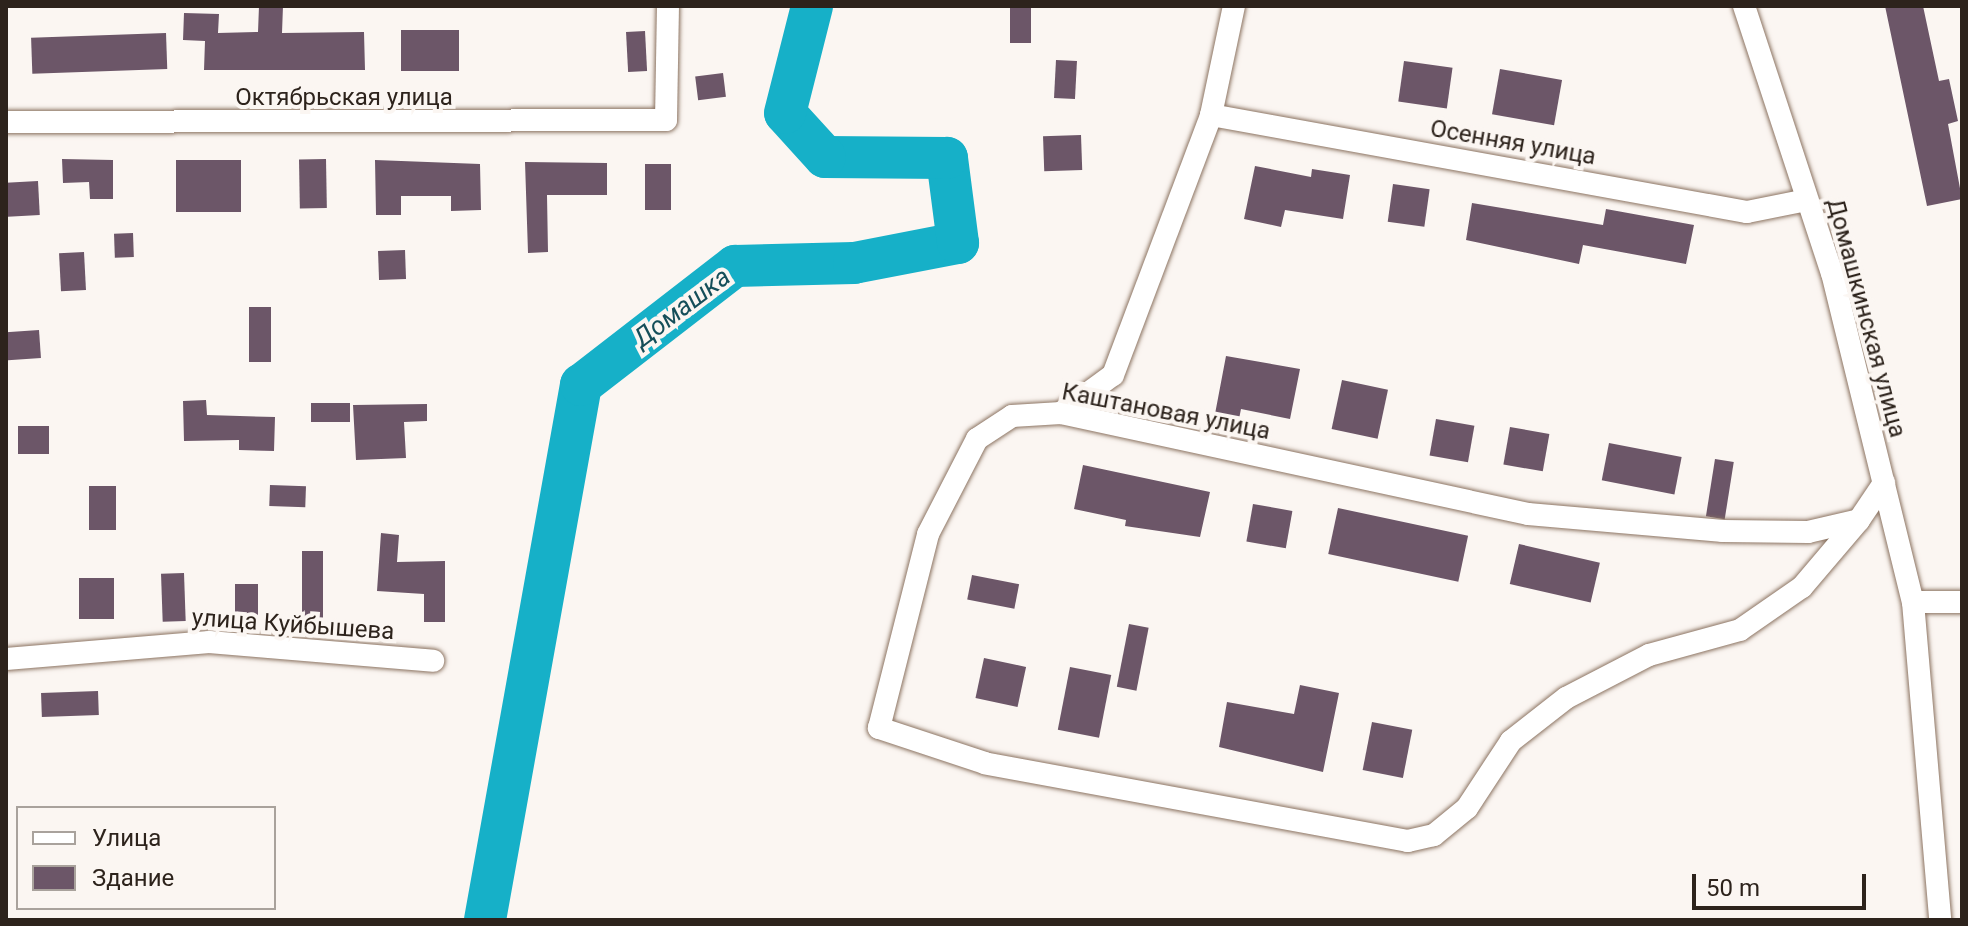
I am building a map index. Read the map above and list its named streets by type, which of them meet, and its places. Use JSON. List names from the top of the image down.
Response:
{
  "streets": {
    "street": [
      "Октябрьская улица",
      "Осенняя улица",
      "Домашкинская улица",
      "Каштановая улица",
      "улица Куйбышева"
    ]
  },
  "crossings": [
    ["Осенняя улица", "Домашкинская улица"]
  ],
  "water": ["Домашка"],
  "legend": ["Улица", "Здание"],
  "scale_bar": "50 m"
}
